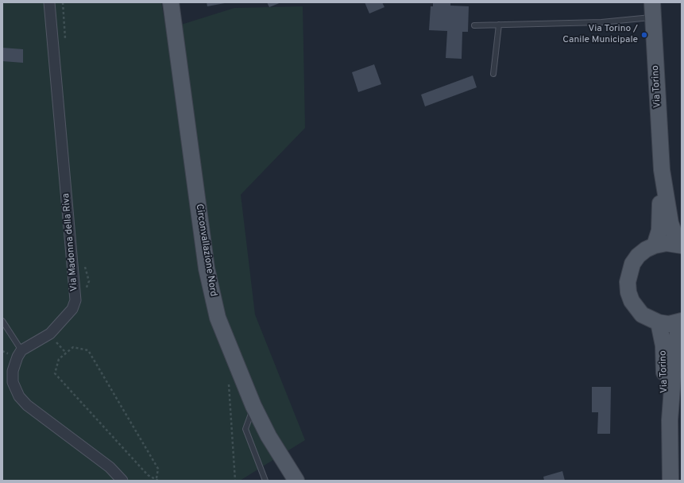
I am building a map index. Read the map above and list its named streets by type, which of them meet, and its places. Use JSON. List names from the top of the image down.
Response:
{
  "streets": {
    "main road": ["Via Torino", "Circonvallazione Nord"],
    "street": ["Via Madonna della Riva"]
  },
  "places": ["Via Torino / Canile Municipale"]
}
